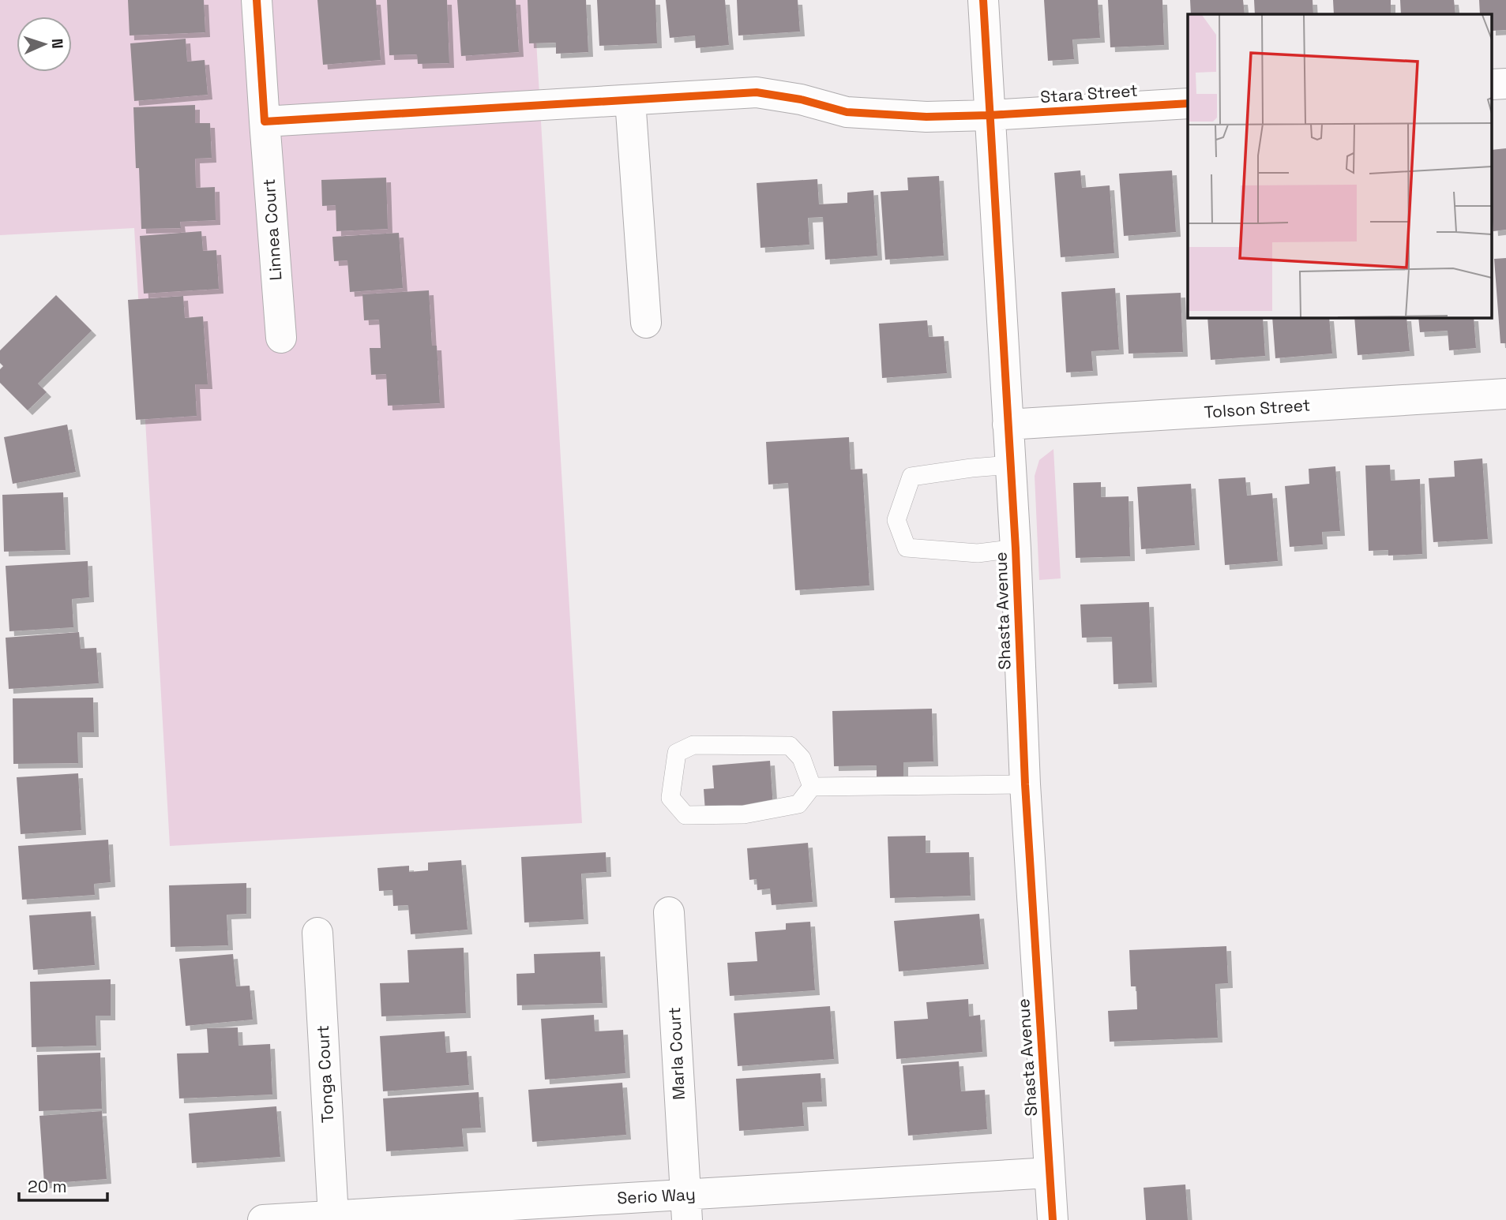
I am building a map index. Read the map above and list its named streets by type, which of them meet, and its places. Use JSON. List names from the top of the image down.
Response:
{
  "streets": {
    "street": [
      "Stara Street",
      "Linnea Court",
      "Tolson Street",
      "Shasta Avenue",
      "Marla Court",
      "Tonga Court",
      "Serio Way"
    ]
  },
  "crossings": [
    ["Stara Street", "Linnea Court"],
    ["Stara Street", "Shasta Avenue"],
    ["Tolson Street", "Shasta Avenue"],
    ["Shasta Avenue", "Serio Way"],
    ["Marla Court", "Serio Way"],
    ["Tonga Court", "Serio Way"]
  ],
  "scale_bar": "20 m",
  "north": "right"
}
